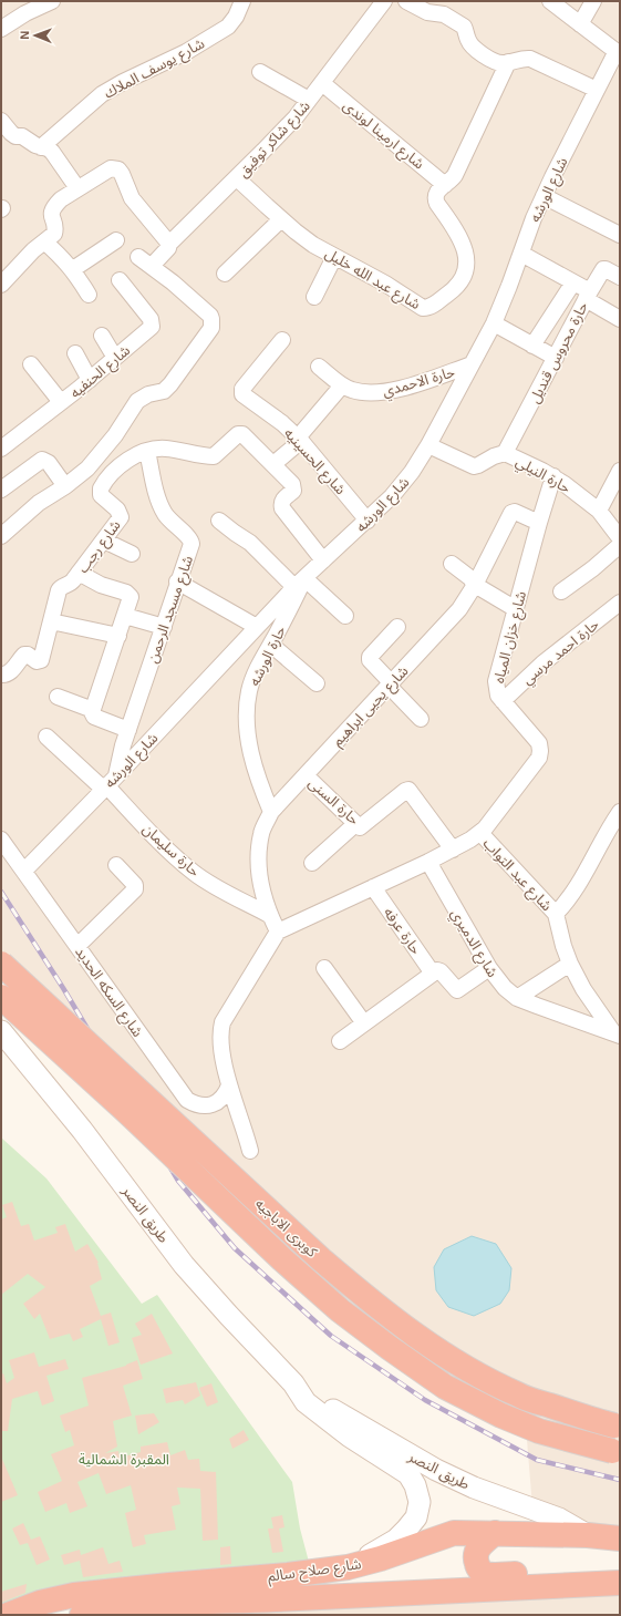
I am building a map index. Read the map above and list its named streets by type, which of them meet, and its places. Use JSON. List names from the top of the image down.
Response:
{
  "streets": {
    "highway": ["كوبرى الاباجيه", "شارع صلاح سالم"],
    "street": [
      "شارع يوسف الملاك",
      "شارع ارمينا لوندى",
      "شارع شاكر توفيق",
      "شارع الورشه",
      "شارع عبد الله خليل",
      "حارة محروس قنديل",
      "شارع الحنفيه",
      "حارة الاحمدي",
      "شارع الحسينيه",
      "حارة النيلي",
      "شارع رجب",
      "شارع مسجد الرحمن",
      "شارع خزان المياه",
      "حارة احمد مرسي",
      "حارة الورشه",
      "شارع يحيى ابراهيم",
      "حارة السنى",
      "حارة سليمان",
      "شارع عبد التواب",
      "حارة عرفه",
      "شارع الدميري",
      "شارع السكه الحديد",
      "طريق النصر"
    ]
  },
  "crossings": [
    ["شارع ارمينا لوندى", "شارع شاكر توفيق"],
    ["شارع ارمينا لوندى", "شارع عبد الله خليل"],
    ["شارع شاكر توفيق", "شارع عبد الله خليل"],
    ["شارع الورشه", "حارة الاحمدي"],
    ["شارع الورشه", "شارع الحسينيه"],
    ["شارع الورشه", "حارة النيلي"],
    ["شارع الورشه", "شارع مسجد الرحمن"],
    ["شارع الورشه", "حارة الورشه"],
    ["شارع الورشه", "حارة سليمان"],
    ["شارع الورشه", "شارع السكه الحديد"],
    ["حارة محروس قنديل", "حارة النيلي"],
    ["حارة النيلي", "شارع خزان المياه"],
    ["شارع رجب", "شارع مسجد الرحمن"],
    ["شارع مسجد الرحمن", "حارة سليمان"],
    ["شارع خزان المياه", "حارة احمد مرسي"],
    ["شارع خزان المياه", "شارع يحيى ابراهيم"],
    ["شارع خزان المياه", "حارة السنى"],
    ["شارع خزان المياه", "شارع عبد التواب"],
    ["شارع خزان المياه", "حارة عرفه"],
    ["شارع خزان المياه", "شارع الدميري"],
    ["حارة الورشه", "شارع يحيى ابراهيم"],
    ["شارع يحيى ابراهيم", "حارة السنى"],
    ["شارع يحيى ابراهيم", "حارة سليمان"],
    ["شارع عبد التواب", "شارع الدميري"],
    ["طريق النصر", "شارع صلاح سالم"]
  ],
  "parks": ["المقبرة الشمالية"],
  "north": "left"
}
